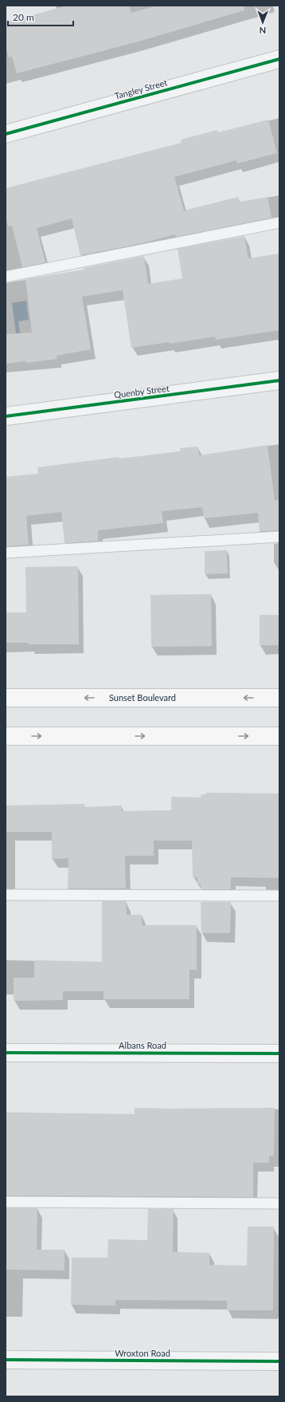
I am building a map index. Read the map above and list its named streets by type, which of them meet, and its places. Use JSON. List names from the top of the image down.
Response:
{
  "streets": {
    "street": [
      "Tangley Street",
      "Quenby Street",
      "Sunset Boulevard",
      "Albans Road",
      "Wroxton Road"
    ]
  },
  "scale_bar": "20 m",
  "north": "bottom"
}
